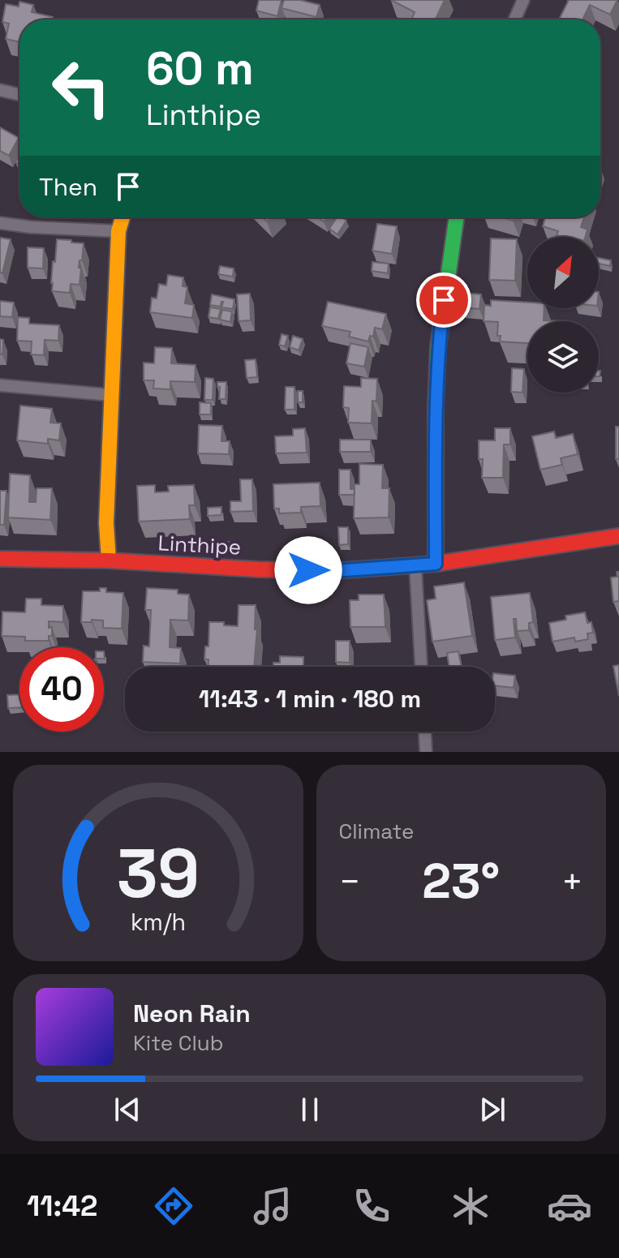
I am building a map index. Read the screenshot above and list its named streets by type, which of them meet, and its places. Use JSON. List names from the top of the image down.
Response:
{
  "streets": {
    "street": ["Linthipe"]
  },
  "north": "top right",
  "page": {
    "turn": ["60 m", "Linthipe"],
    "then": "Then",
    "limit": "40",
    "trip": "11:43 · 1 min · 180 m",
    "tile": "Climate",
    "heat": ["−", "23°", "+"],
    "song": ["Neon Rain", "Kite Club"],
    "tabs": "11:42",
    "gauge": ["39", "km/h"]
  }
}
